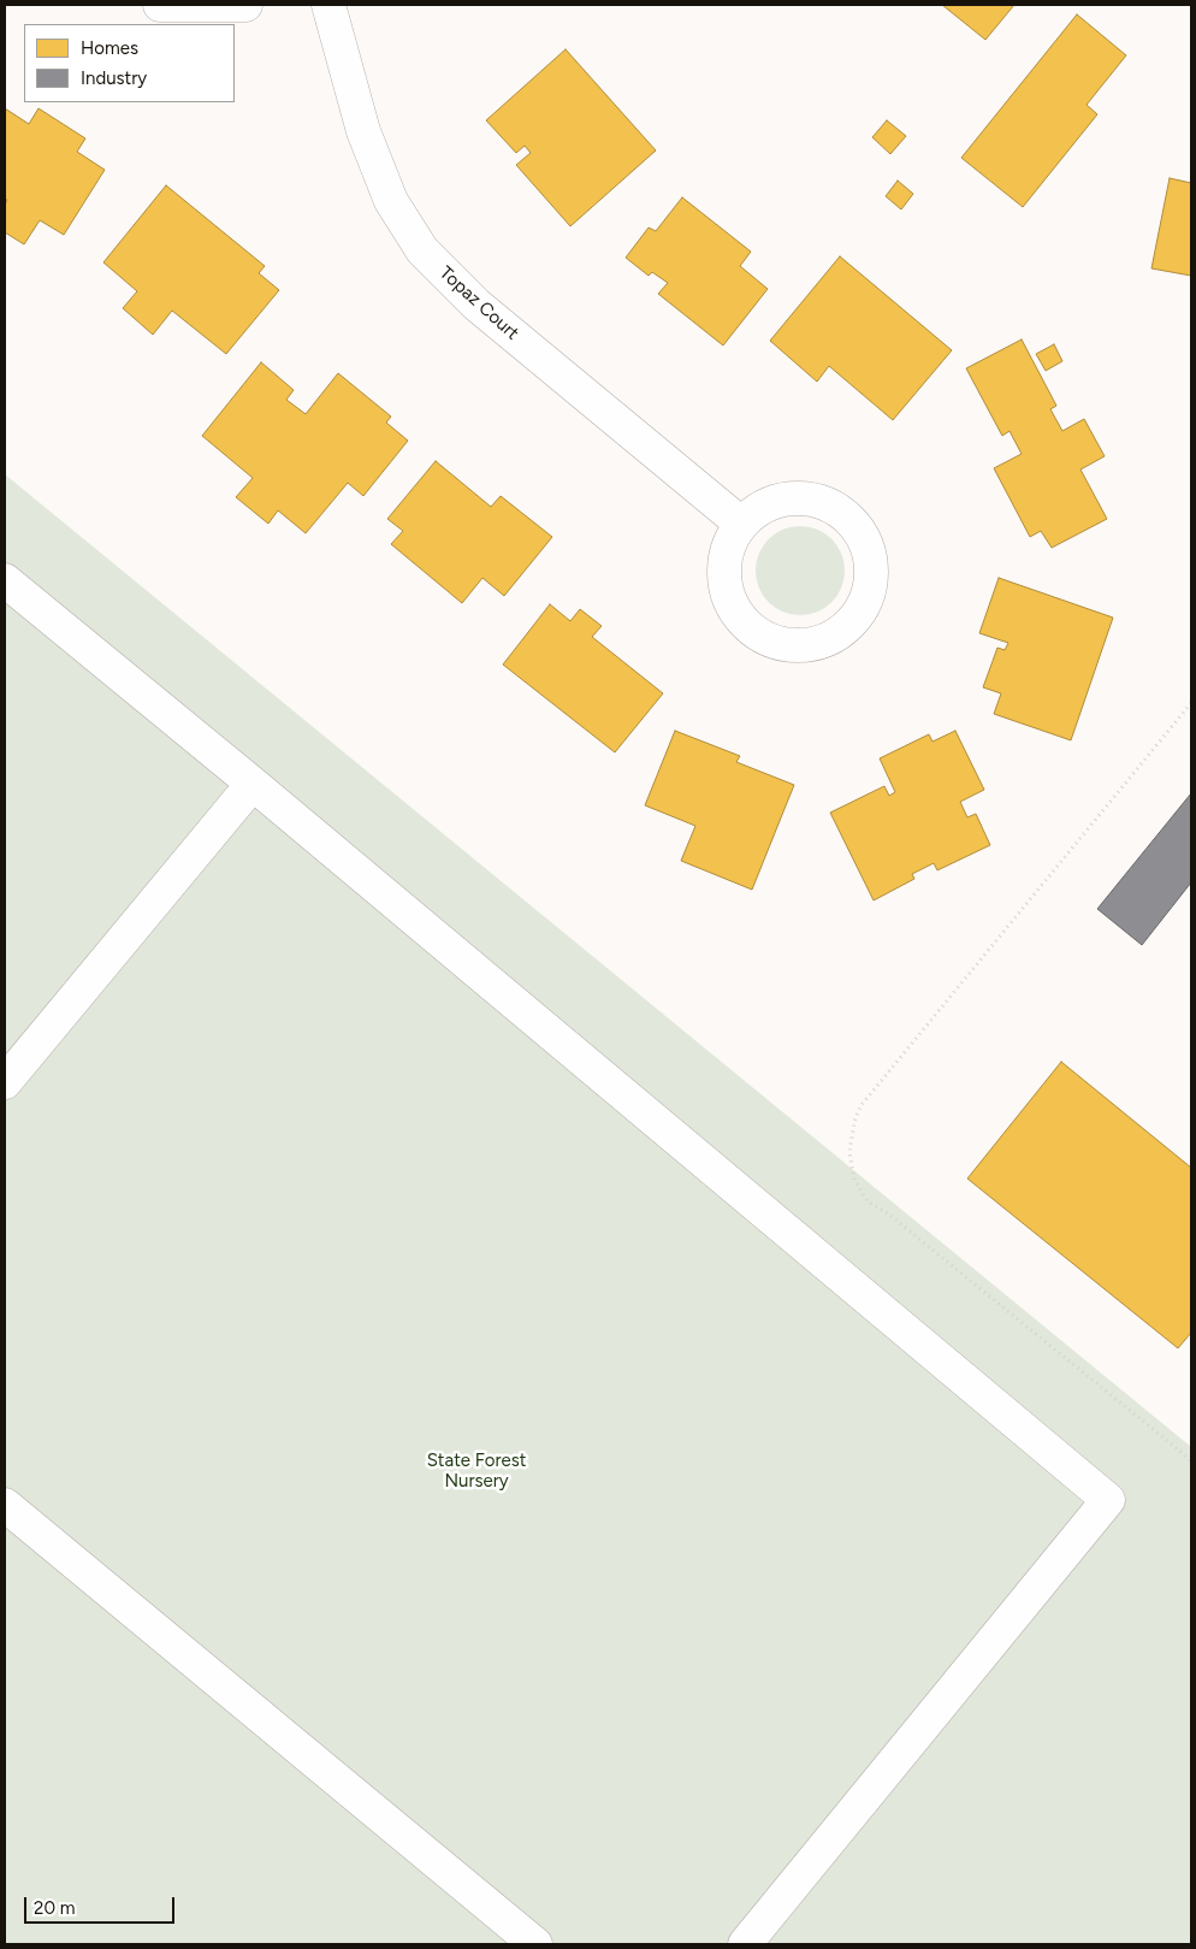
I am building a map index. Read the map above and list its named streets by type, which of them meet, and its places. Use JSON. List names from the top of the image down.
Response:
{
  "streets": {
    "street": ["Topaz Court"]
  },
  "parks": ["State Forest Nursery"],
  "legend": ["Homes", "Industry"],
  "scale_bar": "20 m"
}
